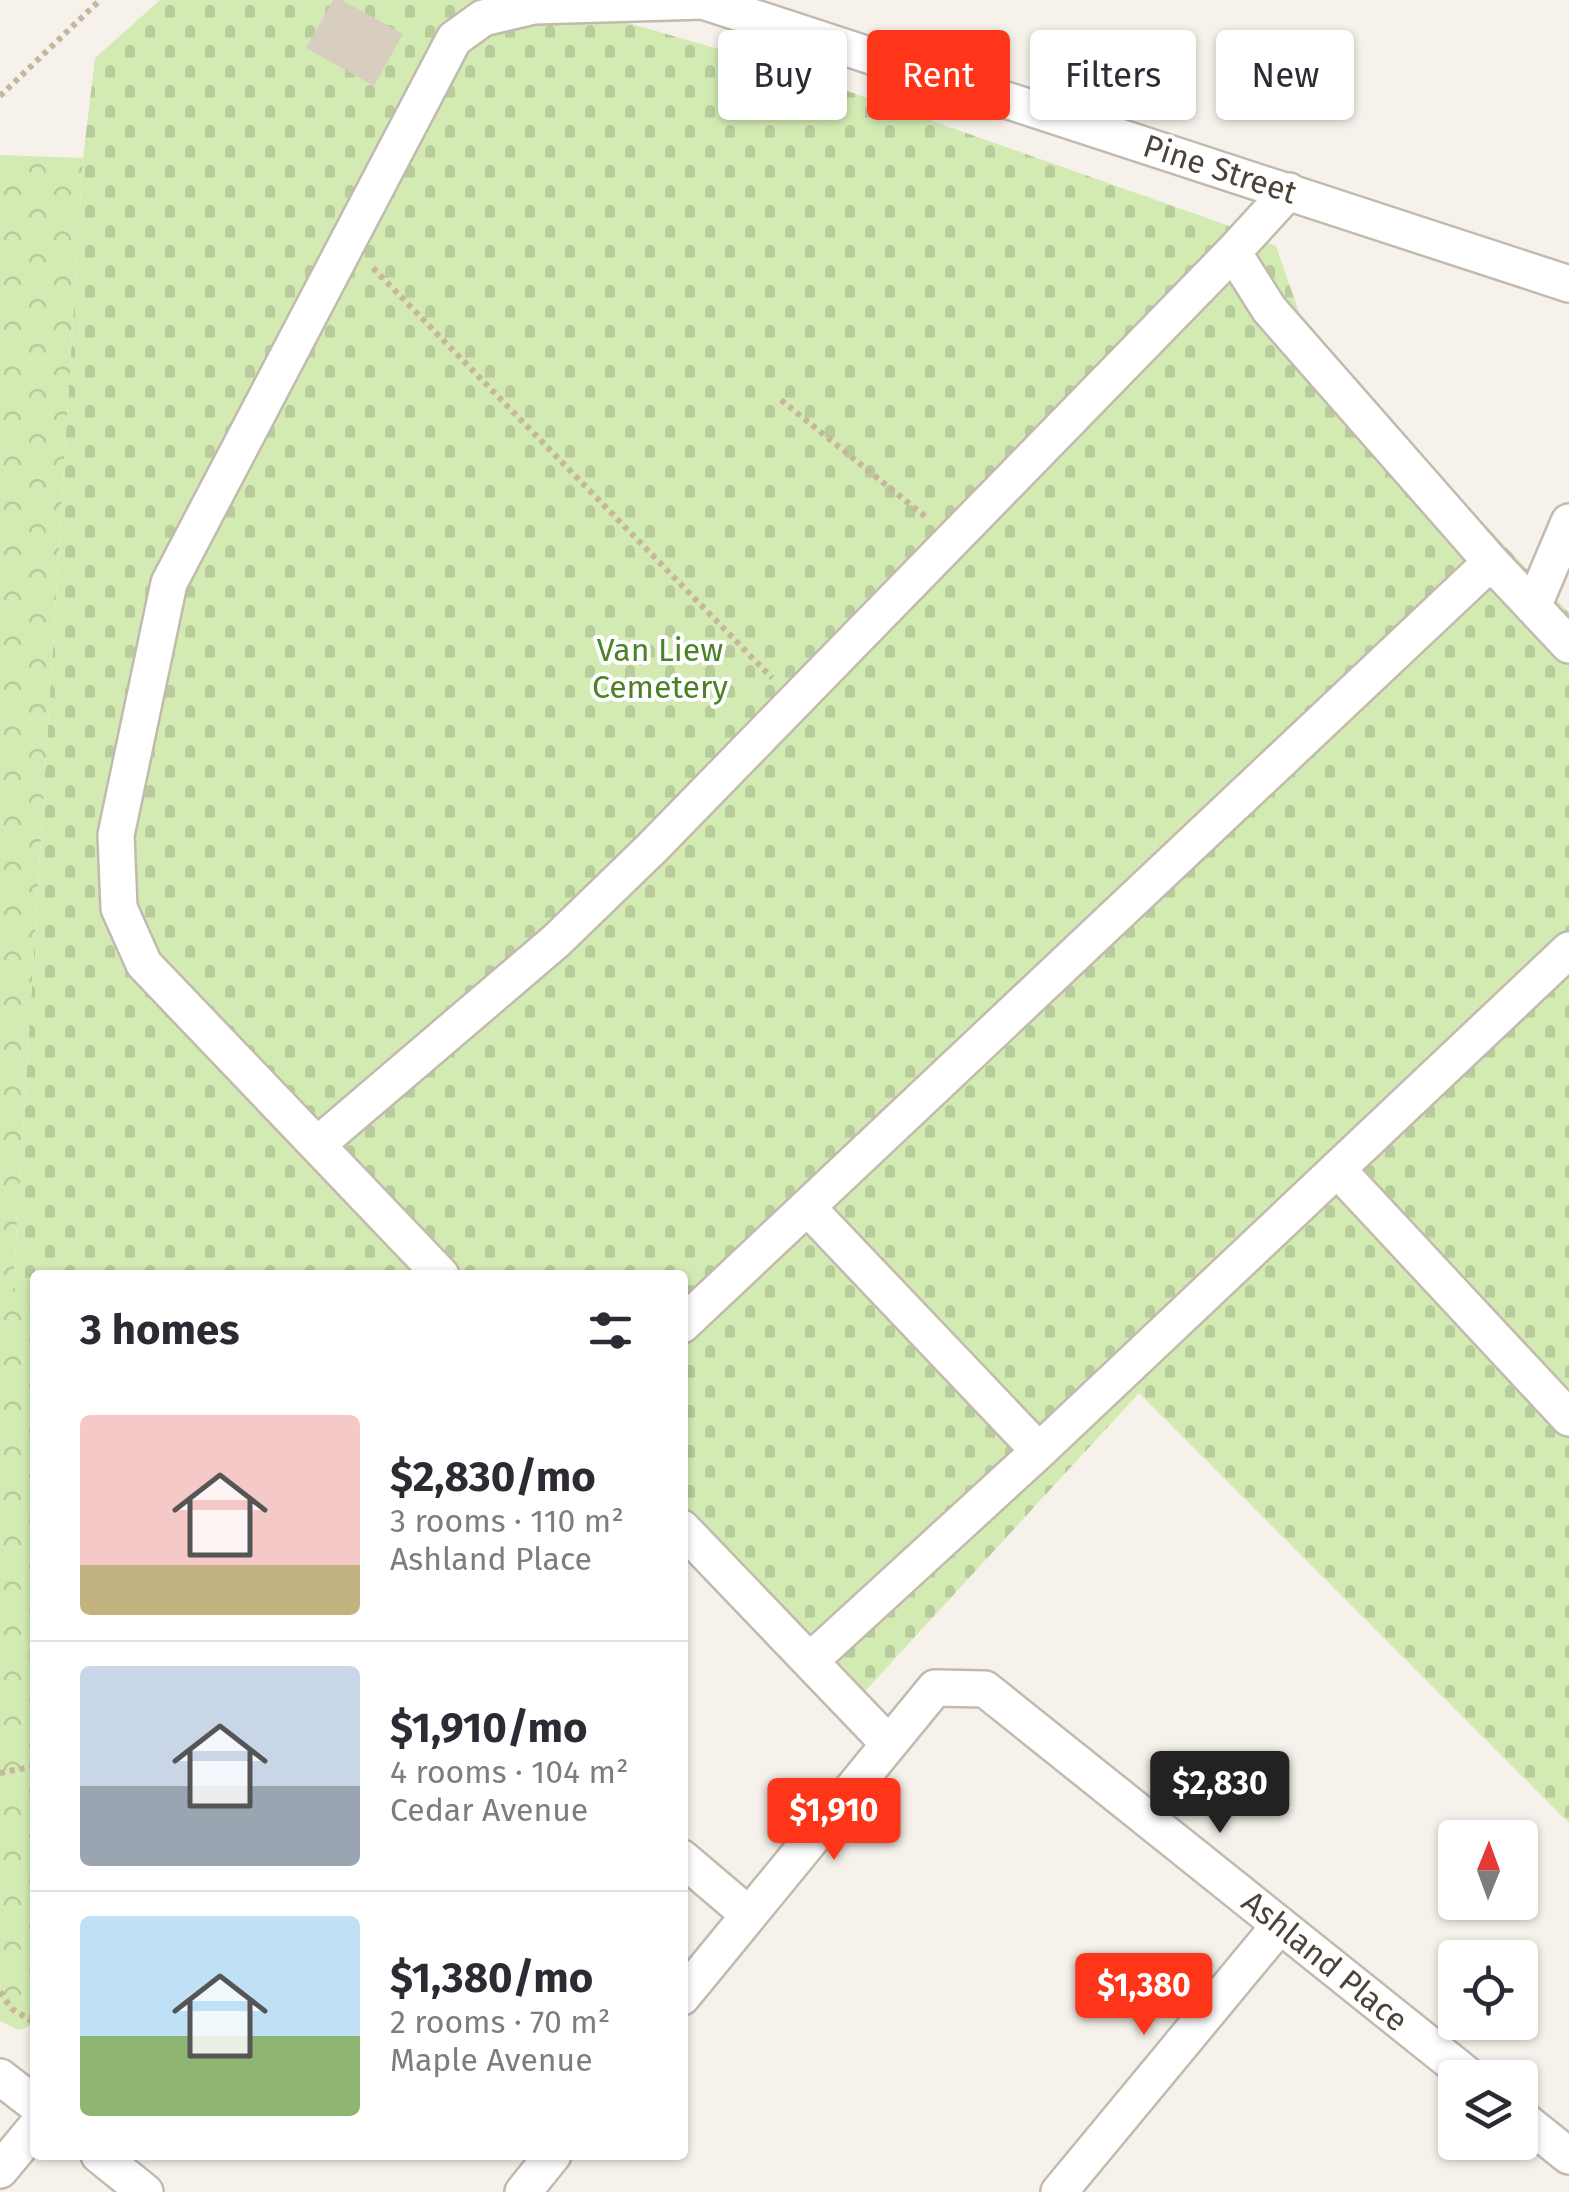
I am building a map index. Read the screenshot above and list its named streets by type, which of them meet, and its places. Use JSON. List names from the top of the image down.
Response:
{
  "streets": {
    "street": ["Pine Street", "Ashland Place"]
  },
  "parks": ["Van Liew Cemetery"],
  "north": "top",
  "page": {
    "chip": [
      "Buy",
      "Rent",
      "Filters",
      "New"
    ],
    "heading": "3 homes",
    "list": [
      {
        "name": "$2,830/mo",
        "note": "3 rooms · 110 m² · Ashland Place"
      },
      {
        "name": "$1,910/mo",
        "note": "4 rooms · 104 m² · Cedar Avenue"
      },
      {
        "name": "$1,380/mo",
        "note": "2 rooms · 70 m² · Maple Avenue"
      }
    ],
    "price": ["$2,830", "$1,910", "$1,380"]
  }
}
